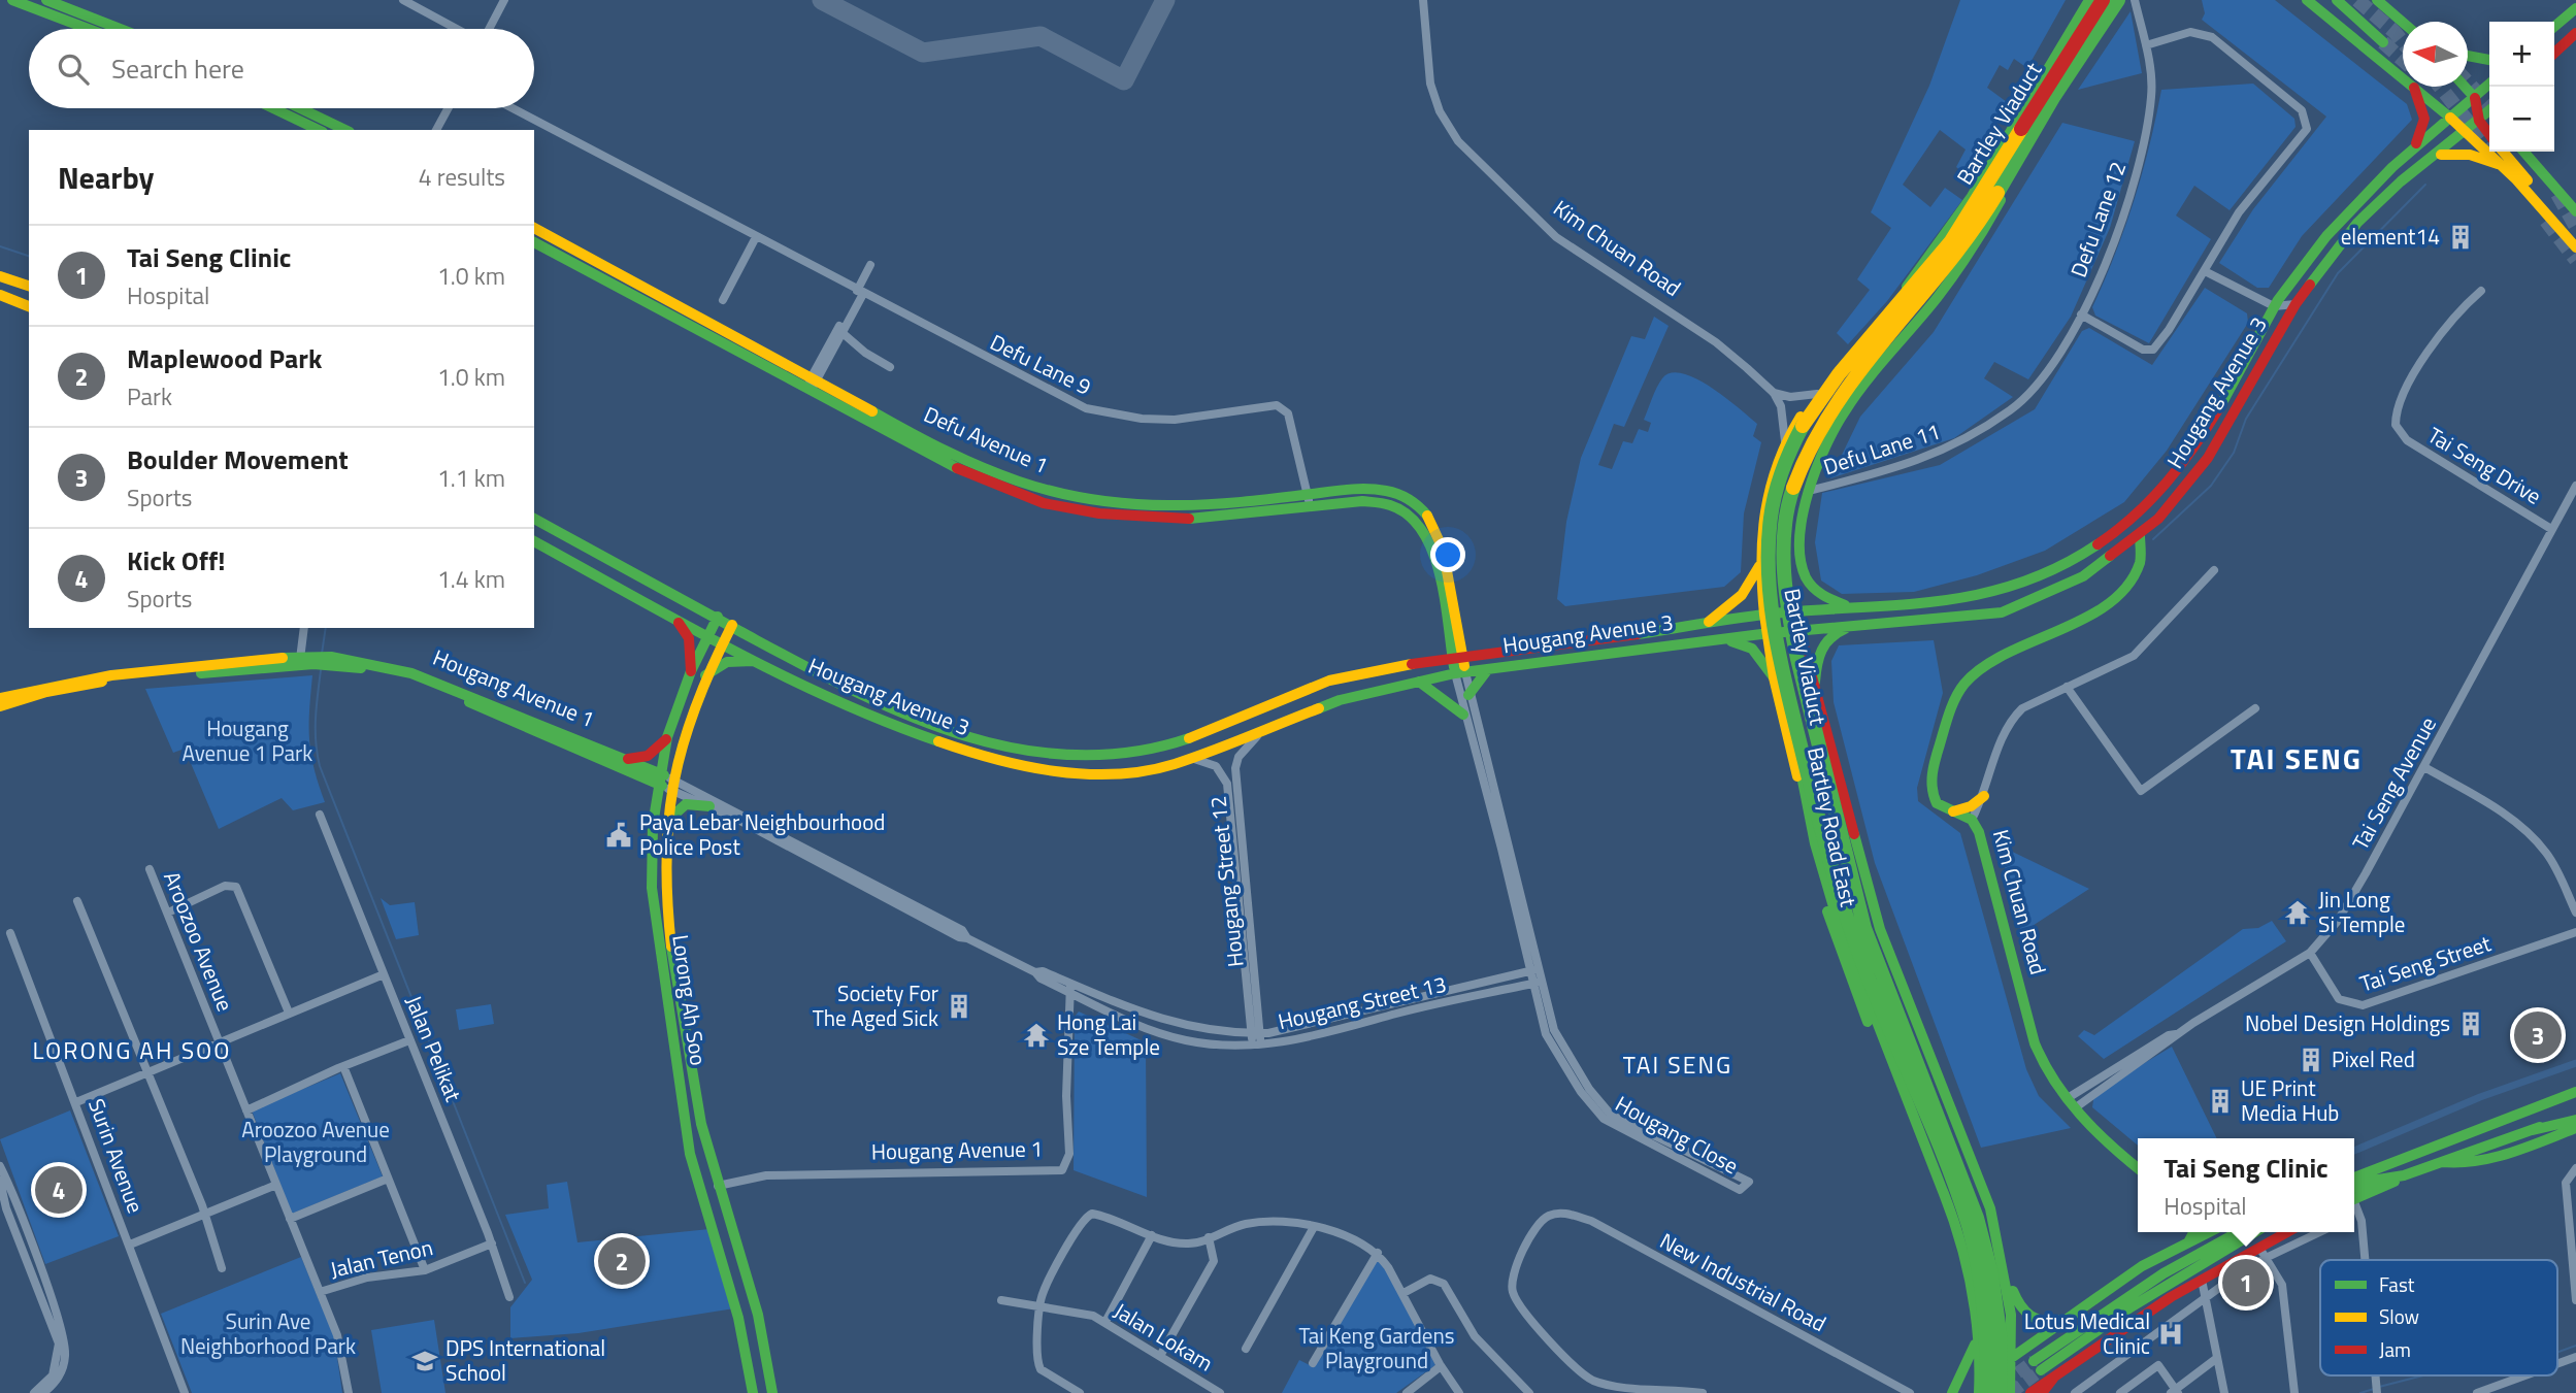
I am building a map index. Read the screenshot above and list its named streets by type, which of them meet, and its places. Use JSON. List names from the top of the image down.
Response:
{
  "streets": {
    "main road": [
      "Bartley Viaduct",
      "Kim Chuan Road",
      "Hougang Avenue 3",
      "Defu Avenue 1",
      "Hougang Avenue 1",
      "Bartley Road East",
      "Lorong Ah Soo"
    ],
    "street": [
      "Defu Lane 12",
      "Defu Lane 9",
      "Defu Lane 11",
      "Tai Seng Drive",
      "Tai Seng Avenue",
      "Hougang Street 12",
      "Aroozoo Avenue",
      "Tai Seng Street",
      "Hougang Street 13",
      "Jalan Pelikat",
      "Hougang Close",
      "Surin Avenue",
      "Jalan Tenon",
      "New Industrial Road",
      "Jalan Lokam"
    ]
  },
  "crossings": [
    ["Bartley Viaduct", "Bartley Road East"],
    ["Defu Lane 12", "Defu Lane 11"],
    ["Kim Chuan Road", "Hougang Avenue 3"],
    ["Kim Chuan Road", "Tai Seng Avenue"],
    ["Defu Lane 9", "Defu Avenue 1"],
    ["Hougang Avenue 3", "Defu Avenue 1"],
    ["Hougang Avenue 3", "Bartley Road East"],
    ["Hougang Avenue 3", "Hougang Street 12"],
    ["Hougang Avenue 3", "Lorong Ah Soo"],
    ["Hougang Avenue 3", "Hougang Close"],
    ["Defu Avenue 1", "Hougang Close"],
    ["Tai Seng Drive", "Tai Seng Avenue"],
    ["Hougang Avenue 1", "Lorong Ah Soo"],
    ["Hougang Avenue 1", "Hougang Street 13"],
    ["Tai Seng Avenue", "Tai Seng Street"],
    ["Hougang Street 12", "Hougang Street 13"],
    ["Aroozoo Avenue", "Jalan Tenon"],
    ["Hougang Street 13", "Hougang Close"],
    ["Jalan Pelikat", "Jalan Tenon"]
  ],
  "districts": ["TAI SENG", "LORONG AH SOO", "TAI SENG"],
  "parks": [
    "Hougang Avenue 1 Park",
    "Aroozoo Avenue Playground",
    "Surin Ave Neighborhood Park",
    "Tai Keng Gardens Playground"
  ],
  "places": {
    "building": [
      "element14",
      "Society For The Aged Sick",
      "Nobel Design Holdings",
      "Pixel Red",
      "UE Print Media Hub"
    ],
    "public building": ["Paya Lebar Neighbourhood Police Post"],
    "temple": ["Jin Long Si Temple", "Hong Lai Sze Temple"],
    "hospital": ["Lotus Medical Clinic"],
    "school or university": ["DPS International School"]
  },
  "legend": ["Fast", "Slow", "Jam"],
  "north": "left",
  "page": {
    "map_buttons": ["+", "−"],
    "search": "Search here",
    "heading": ["Nearby", "4 results"],
    "list": [
      {
        "mark": "1",
        "name": "Tai Seng Clinic",
        "note": "Hospital",
        "value": "1.0 km"
      },
      {
        "mark": "2",
        "name": "Maplewood Park",
        "note": "Park",
        "value": "1.0 km"
      },
      {
        "mark": "3",
        "name": "Boulder Movement",
        "note": "Sports",
        "value": "1.1 km"
      },
      {
        "mark": "4",
        "name": "Kick Off!",
        "note": "Sports",
        "value": "1.4 km"
      }
    ],
    "pins": [
      "3",
      "4",
      "2",
      "1"
    ],
    "popup": ["Tai Seng Clinic", "Hospital"]
  }
}
